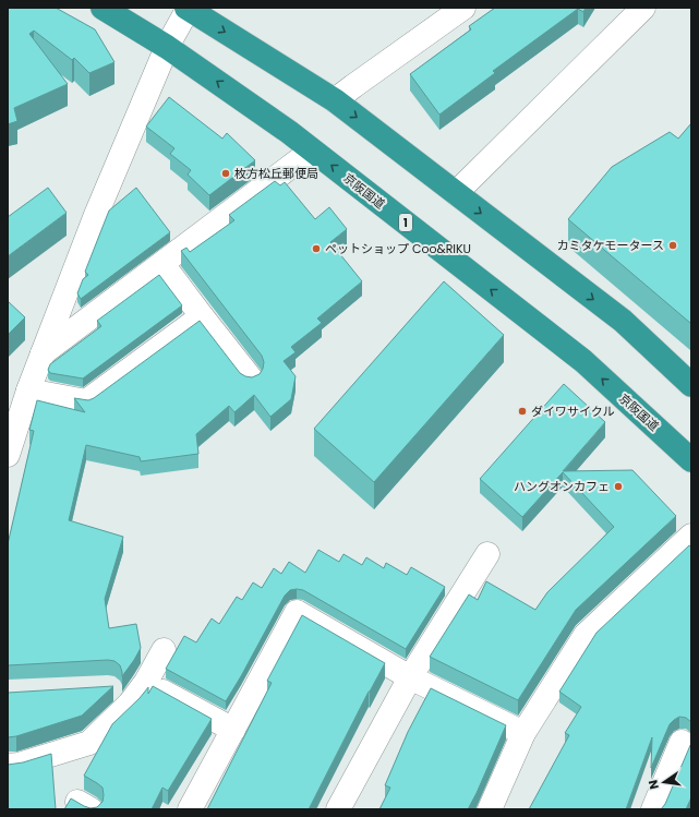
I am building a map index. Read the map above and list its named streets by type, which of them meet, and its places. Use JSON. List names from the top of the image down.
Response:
{
  "streets": {
    "highway": ["京阪国道", "1"]
  },
  "places": [
    "枚方松丘郵便局",
    "カミタケモータース",
    "ペットショップ Coo&RIKU",
    "ダイワサイクル",
    "ハングオンカフェ"
  ],
  "north": "left"
}
